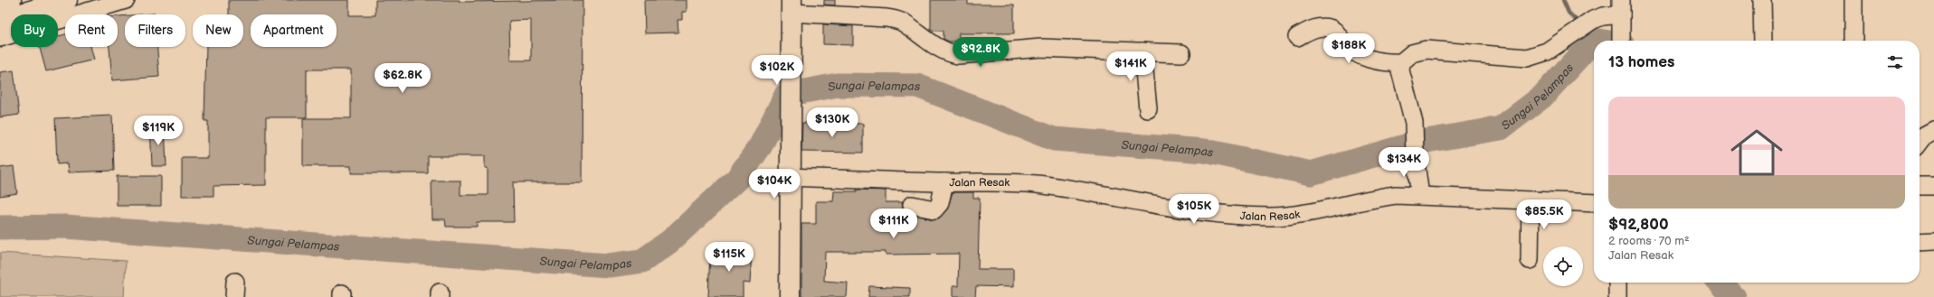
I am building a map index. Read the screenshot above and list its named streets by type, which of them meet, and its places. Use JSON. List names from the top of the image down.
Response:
{
  "streets": {
    "street": ["Jalan Resak"]
  },
  "water": ["Sungai Pelampas"],
  "page": {
    "chip": [
      "Buy",
      "Rent",
      "Filters",
      "New",
      "Apartment"
    ],
    "price": [
      "$188K",
      "$92.8K",
      "$141K",
      "$102K",
      "$62.8K",
      "$130K",
      "$119K",
      "$134K",
      "$104K",
      "$105K",
      "$85.5K",
      "$111K",
      "$115K"
    ],
    "heading": "13 homes",
    "list": [
      {
        "name": "$92,800",
        "note": "2 rooms · 70 m² · Jalan Resak"
      }
    ]
  }
}
